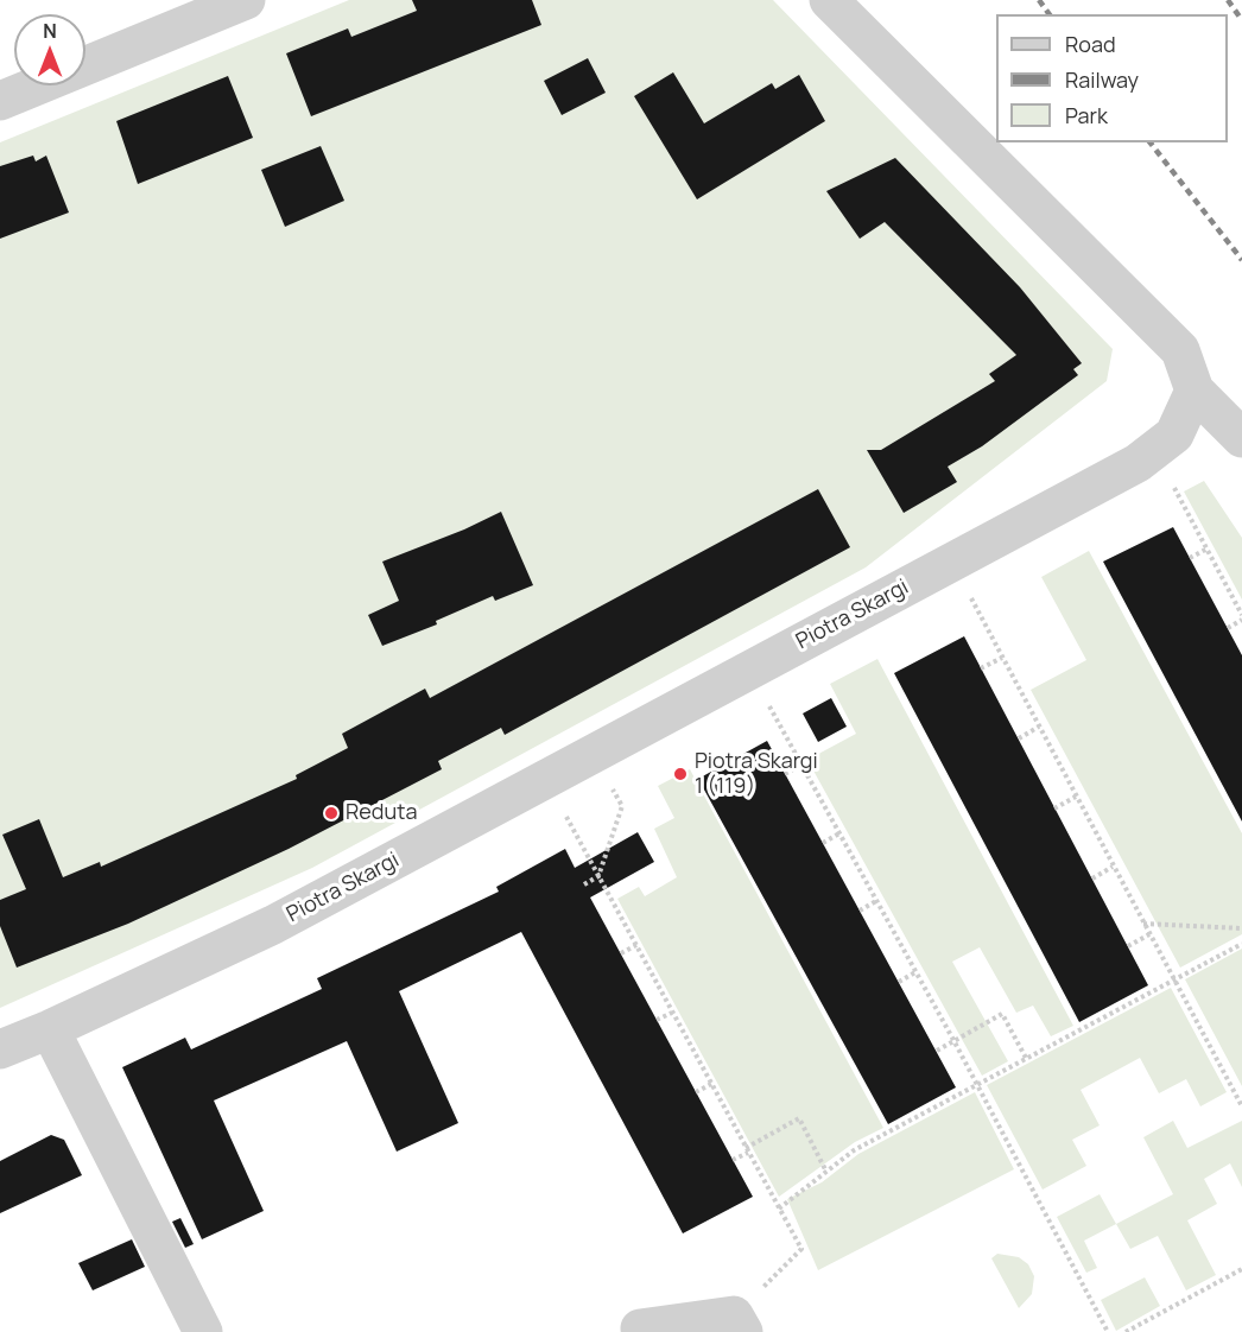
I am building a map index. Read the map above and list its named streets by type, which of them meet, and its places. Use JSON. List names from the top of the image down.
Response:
{
  "streets": {
    "street": ["Piotra Skargi"]
  },
  "places": ["Piotra Skargi 1 (119)", "Reduta"],
  "legend": ["Road", "Railway", "Park"],
  "north": "top"
}
